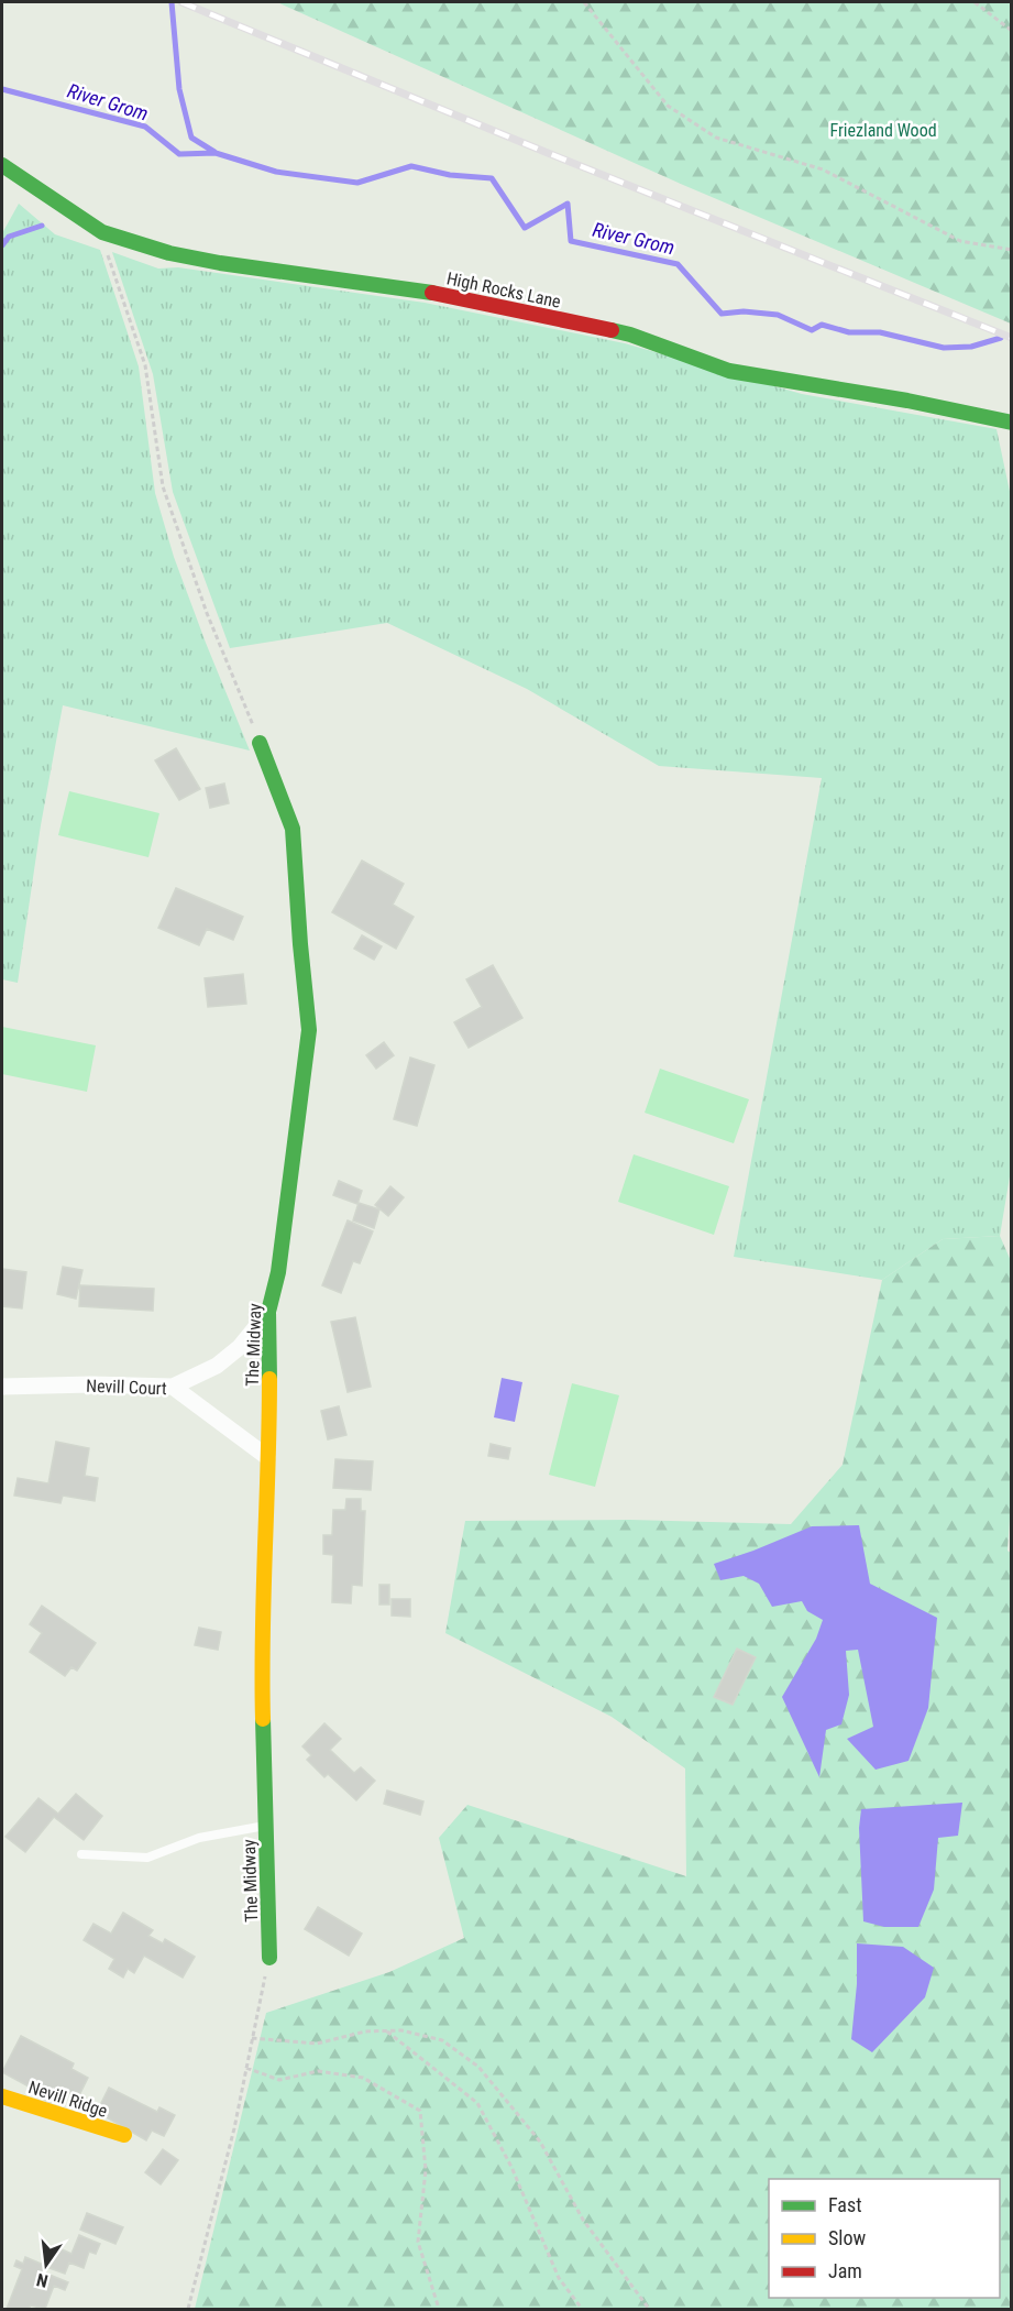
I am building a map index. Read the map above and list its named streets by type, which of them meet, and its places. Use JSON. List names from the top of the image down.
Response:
{
  "streets": {
    "street": [
      "High Rocks Lane",
      "The Midway",
      "Nevill Court",
      "Nevill Ridge"
    ]
  },
  "crossings": [
    ["The Midway", "Nevill Court"]
  ],
  "water": ["River Grom"],
  "parks": ["Friezland Wood"],
  "legend": ["Fast", "Slow", "Jam"],
  "north": "bottom"
}
